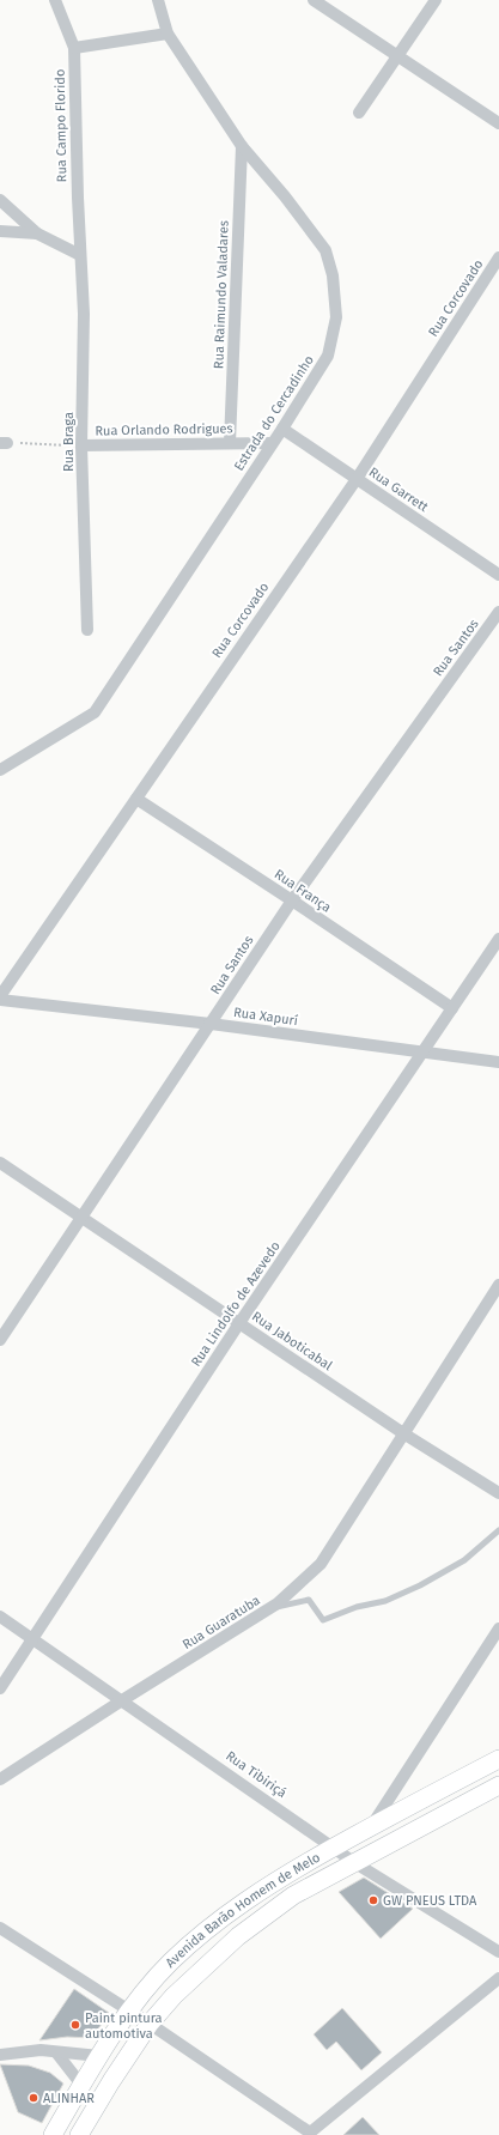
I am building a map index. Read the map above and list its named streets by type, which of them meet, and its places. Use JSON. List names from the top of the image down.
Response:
{
  "streets": {
    "main road": ["Avenida Barão Homem de Melo"],
    "street": [
      "Rua Campo Florido",
      "Rua Raimundo Valadares",
      "Rua Corcovado",
      "Estrada do Cercadinho",
      "Rua Orlando Rodrigues",
      "Rua Braga",
      "Rua Garrett",
      "Rua Santos",
      "Rua França",
      "Rua Xapurí",
      "Rua Lindolfo de Azevedo",
      "Rua Jaboticabal",
      "Rua Guaratuba",
      "Rua Tibiriçá"
    ]
  },
  "crossings": [
    ["Rua Campo Florido", "Rua Braga"],
    ["Rua Raimundo Valadares", "Estrada do Cercadinho"],
    ["Rua Raimundo Valadares", "Rua Orlando Rodrigues"],
    ["Rua Corcovado", "Rua Garrett"],
    ["Rua Corcovado", "Rua França"],
    ["Estrada do Cercadinho", "Rua Orlando Rodrigues"],
    ["Estrada do Cercadinho", "Rua Garrett"],
    ["Rua Orlando Rodrigues", "Rua Braga"],
    ["Rua Santos", "Rua França"],
    ["Rua Santos", "Rua Xapurí"],
    ["Rua Santos", "Rua Jaboticabal"],
    ["Rua França", "Rua Lindolfo de Azevedo"],
    ["Rua Xapurí", "Rua Lindolfo de Azevedo"],
    ["Rua Lindolfo de Azevedo", "Rua Jaboticabal"],
    ["Rua Lindolfo de Azevedo", "Rua Tibiriçá"],
    ["Rua Jaboticabal", "Rua Guaratuba"],
    ["Rua Guaratuba", "Rua Tibiriçá"],
    ["Rua Tibiriçá", "Avenida Barão Homem de Melo"]
  ],
  "places": ["GW PNEUS LTDA", "Paint pintura automotiva", "ALINHAR"]
}
